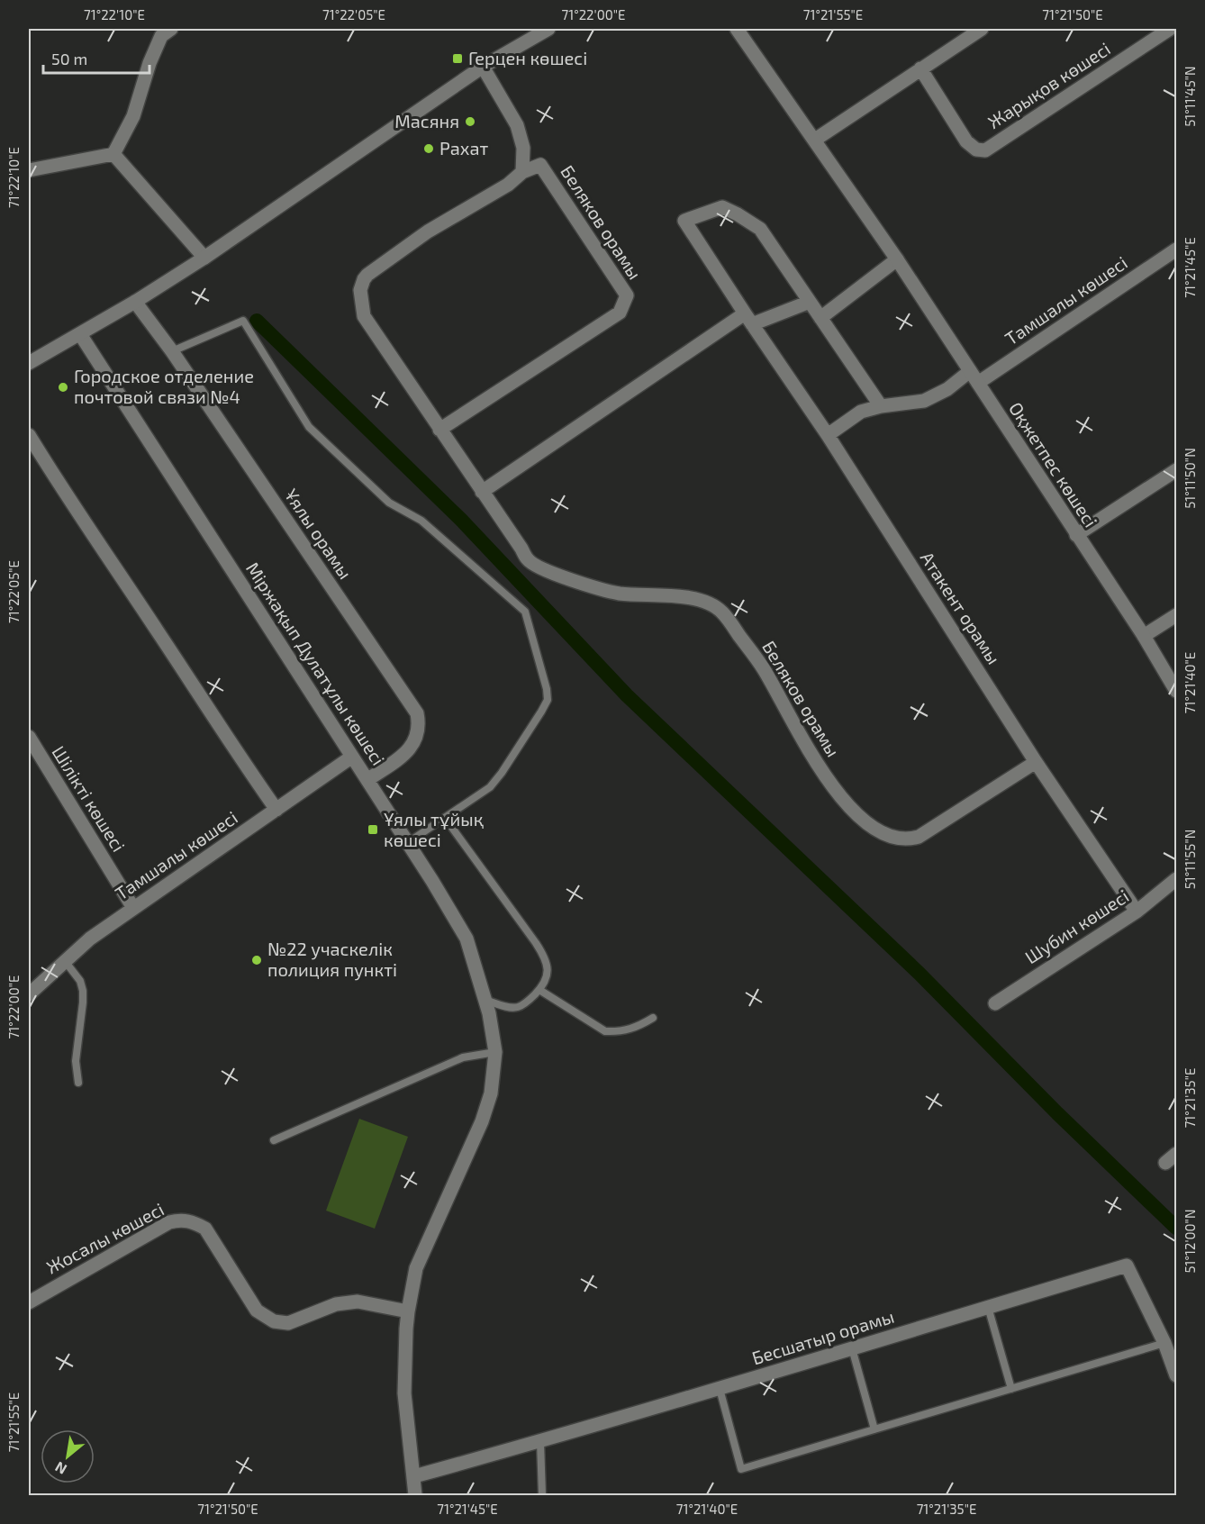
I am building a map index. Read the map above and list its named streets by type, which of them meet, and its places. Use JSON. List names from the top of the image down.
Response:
{
  "streets": {
    "street": [
      "Жарықов көшесі",
      "Беляков орамы",
      "Тамшалы көшесі",
      "Оқжетпес көшесі",
      "Ұялы орамы",
      "Атакент орамы",
      "Міржақып Дулатұлы көшесі",
      "Шілікті көшесі",
      "Шубин көшесі",
      "Жосалы көшесі",
      "Бесшатыр орамы"
    ]
  },
  "crossings": [
    ["Беляков орамы", "Атакент орамы"],
    ["Тамшалы көшесі", "Оқжетпес көшесі"],
    ["Тамшалы көшесі", "Атакент орамы"],
    ["Тамшалы көшесі", "Міржақып Дулатұлы көшесі"],
    ["Тамшалы көшесі", "Шілікті көшесі"],
    ["Ұялы орамы", "Міржақып Дулатұлы көшесі"],
    ["Атакент орамы", "Шубин көшесі"],
    ["Міржақып Дулатұлы көшесі", "Жосалы көшесі"],
    ["Міржақып Дулатұлы көшесі", "Бесшатыр орамы"]
  ],
  "places": {
    "transit": ["Герцен көшесі", "Ұялы тұйық көшесі"],
    "other": [
      "Масяня",
      "Рахат",
      "Городское отделение почтовой связи №4",
      "№22 учаскелік полиция пункті"
    ]
  },
  "scale_bar": "50 m",
  "north": "bottom left",
  "coordinates": [
    "71°22'10\"E",
    "71°22'05\"E",
    "71°22'00\"E",
    "71°21'55\"E",
    "71°21'50\"E",
    "51°11'45\"N",
    "71°21'45\"E",
    "51°11'50\"N",
    "71°21'40\"E",
    "51°11'55\"N",
    "71°21'35\"E",
    "51°12'00\"N"
  ]
}
